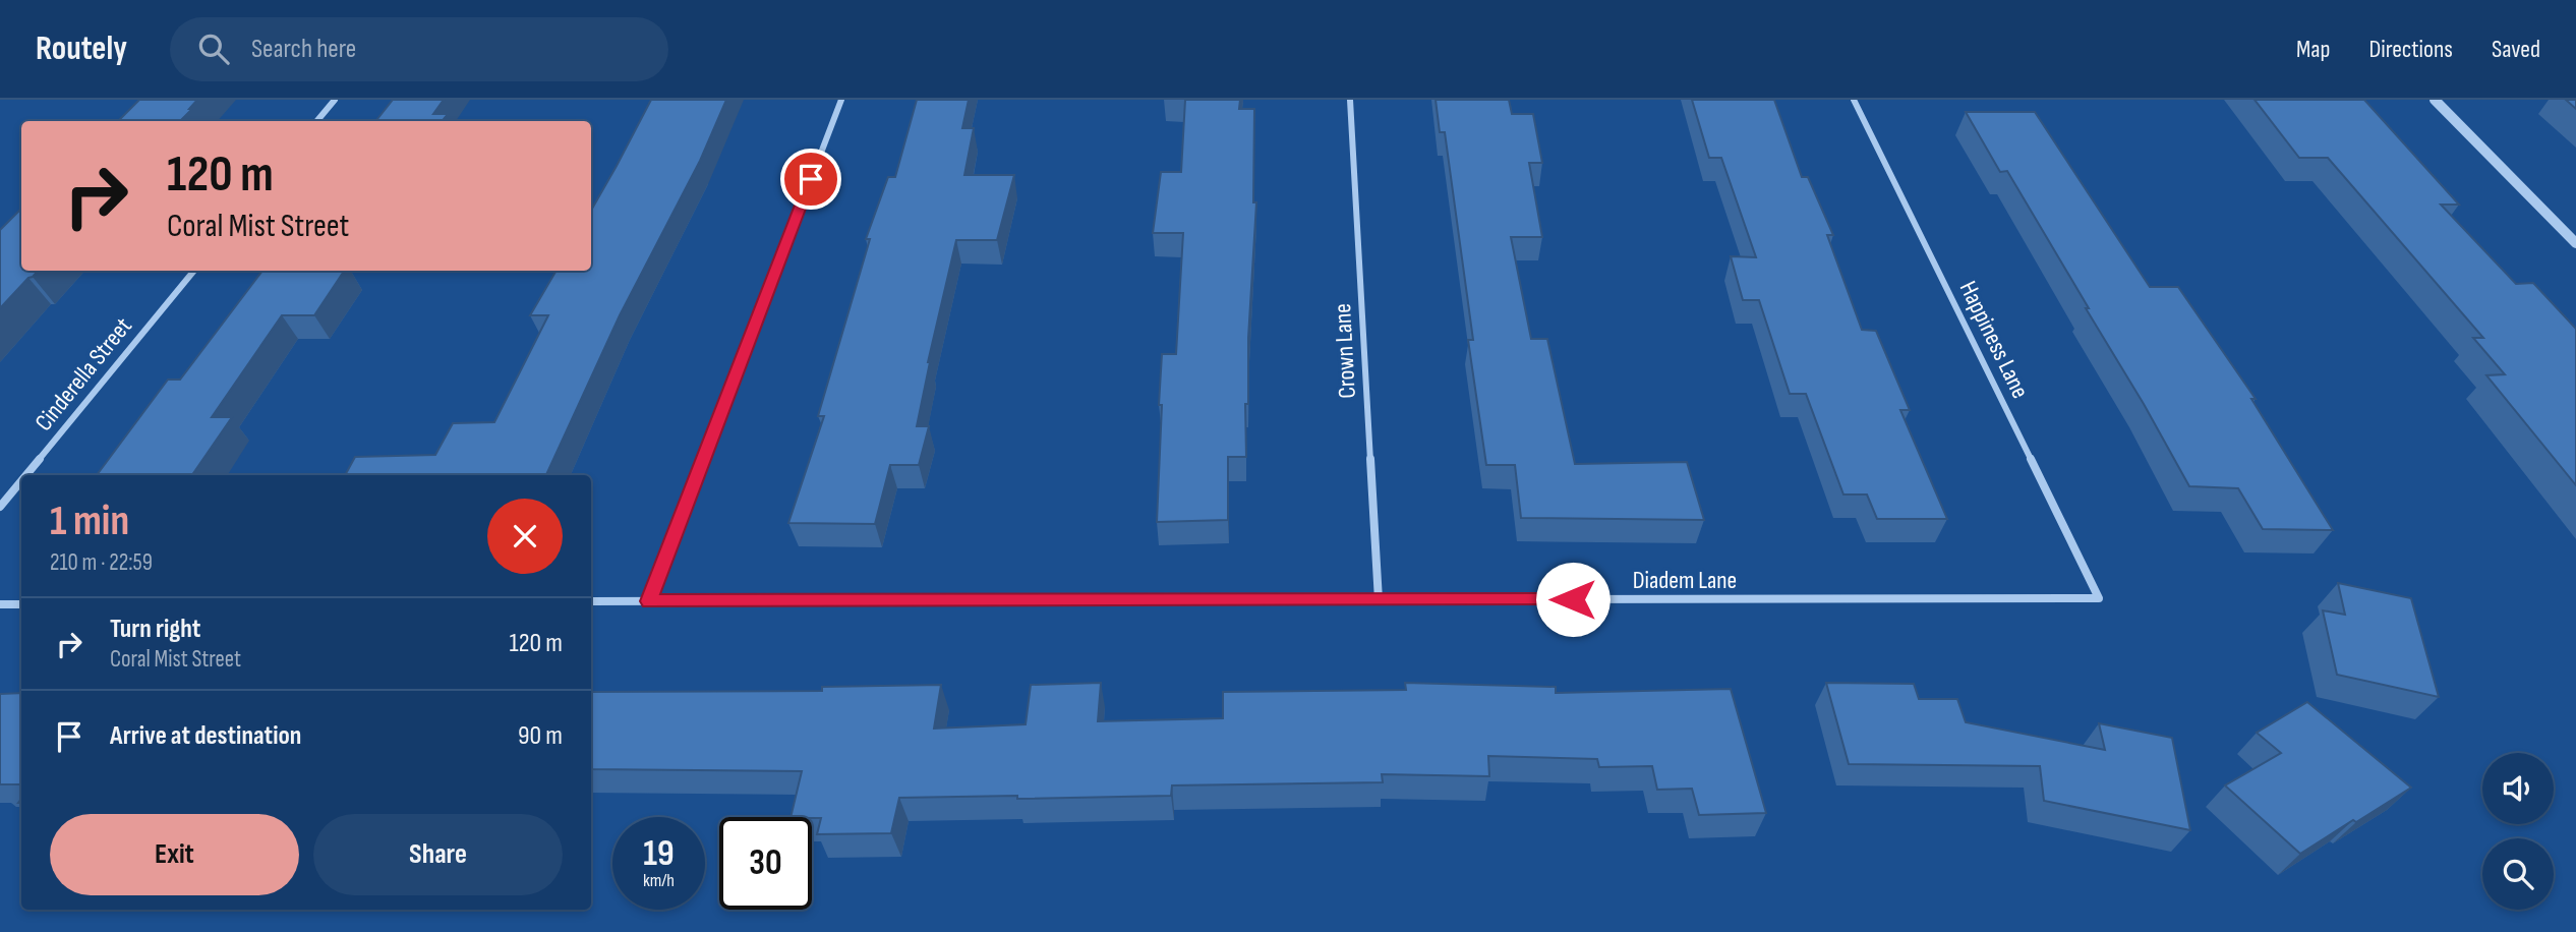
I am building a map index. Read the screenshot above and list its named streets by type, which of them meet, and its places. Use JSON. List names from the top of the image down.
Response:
{
  "streets": {
    "street": [
      "Happiness Lane",
      "Crown Lane",
      "Cinderella Street",
      "Diadem Lane"
    ]
  },
  "crossings": [
    ["Happiness Lane", "Diadem Lane"],
    ["Crown Lane", "Diadem Lane"]
  ],
  "page": {
    "header": "Routely",
    "search": "Search here",
    "nav": ["Map", "Directions", "Saved"],
    "turn": ["120 m", "Coral Mist Street"],
    "heading": ["1 min", "210 m · 22:59"],
    "list": [
      {
        "name": "Turn right",
        "note": "Coral Mist Street",
        "value": "120 m"
      },
      {
        "name": "Arrive at destination",
        "value": "90 m"
      }
    ],
    "buttons": ["Exit", "Share"],
    "speed": "19 km/h",
    "limit": "30"
  }
}
